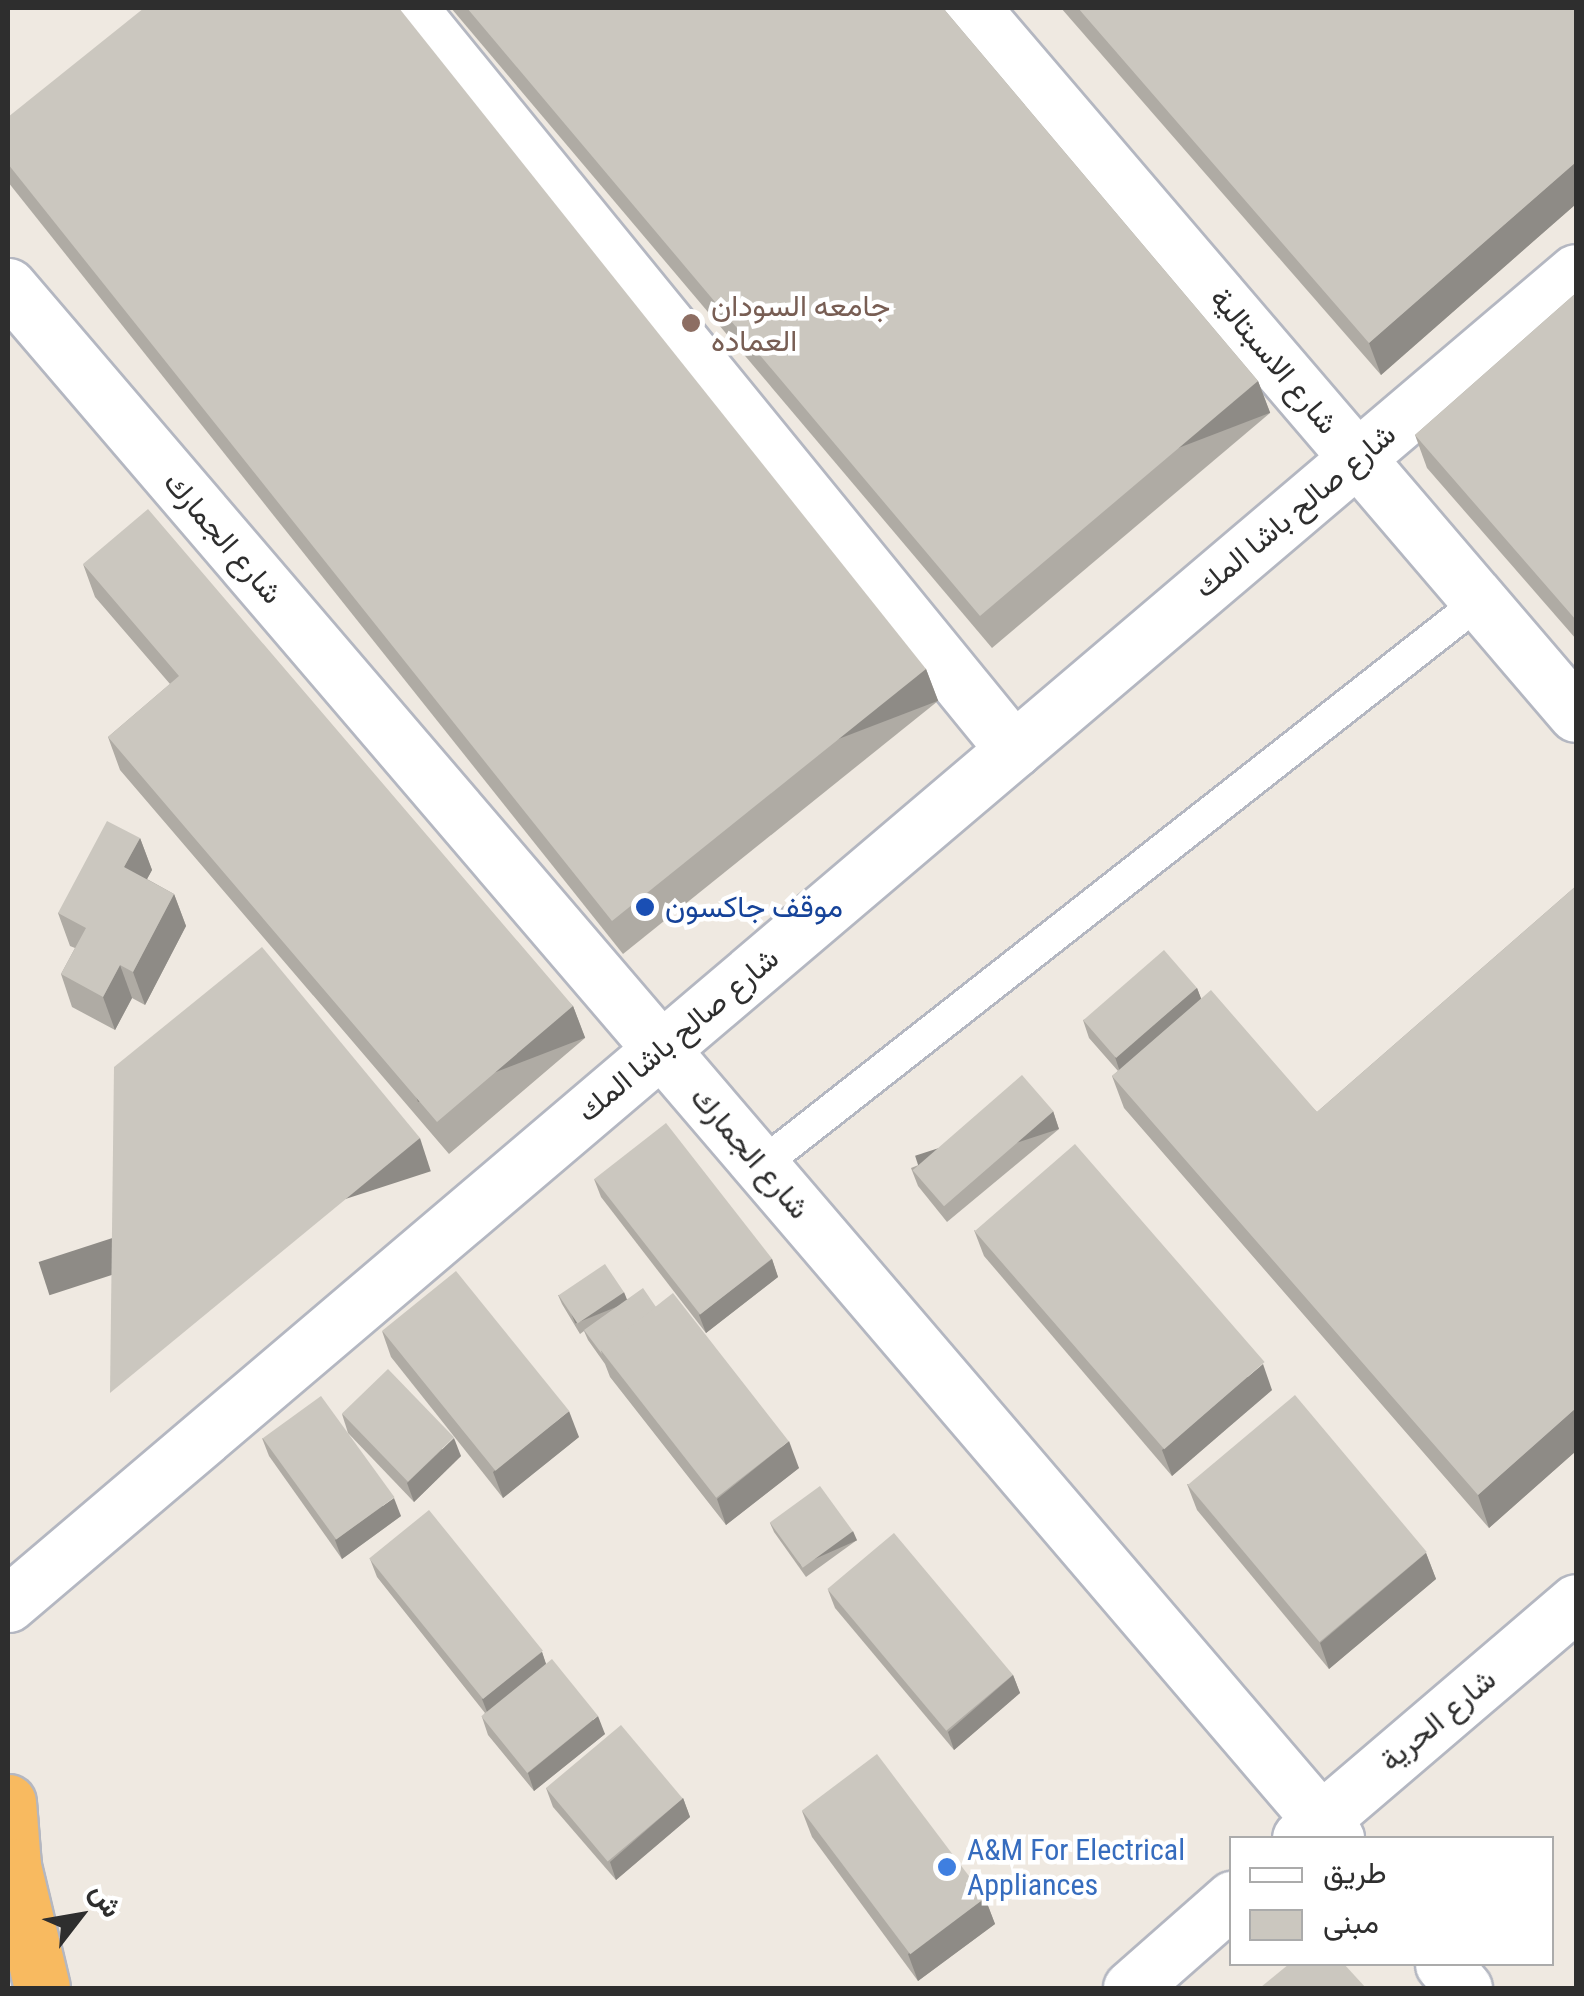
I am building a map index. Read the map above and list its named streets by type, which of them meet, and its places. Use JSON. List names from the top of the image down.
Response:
{
  "streets": {
    "street": [
      "شارع الاسبتالية",
      "شارع صالح باشا المك",
      "شارع الجمارك",
      "شارع الحرية"
    ]
  },
  "crossings": [
    ["شارع الاسبتالية", "شارع صالح باشا المك"],
    ["شارع صالح باشا المك", "شارع الجمارك"],
    ["شارع الجمارك", "شارع الحرية"]
  ],
  "places": ["جامعه السودان العماده", "موقف جاكسون", "A&M For Electrical Appliances"],
  "legend": ["طريق", "مبنى"],
  "north": "top right"
}
